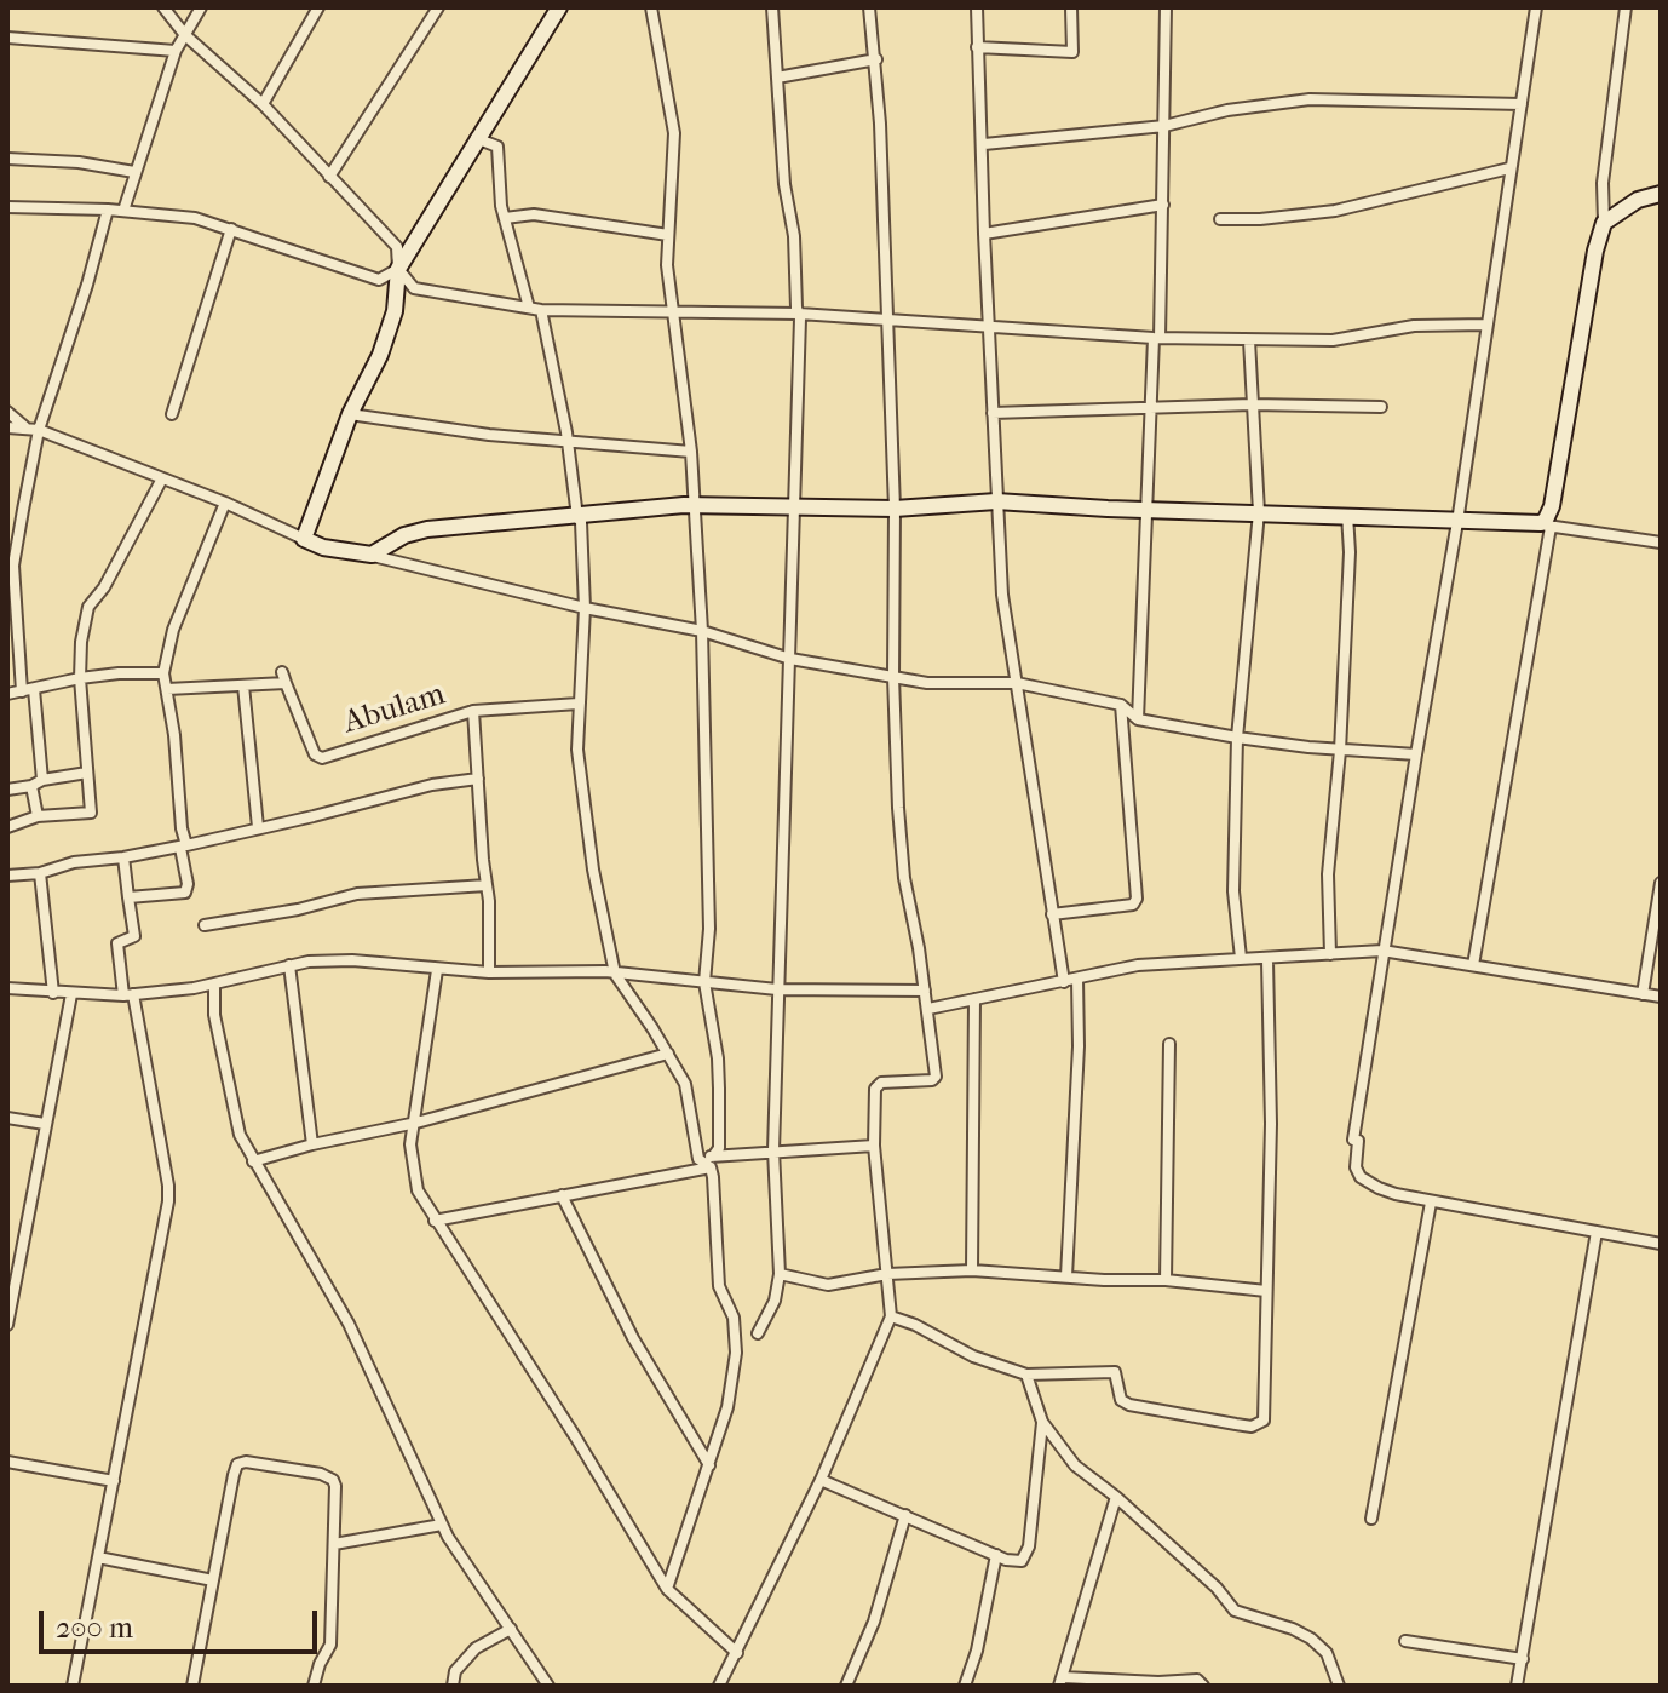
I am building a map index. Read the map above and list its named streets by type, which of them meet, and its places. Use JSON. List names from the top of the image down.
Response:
{
  "streets": {
    "street": ["Abulam"]
  },
  "scale_bar": "200 m"
}
